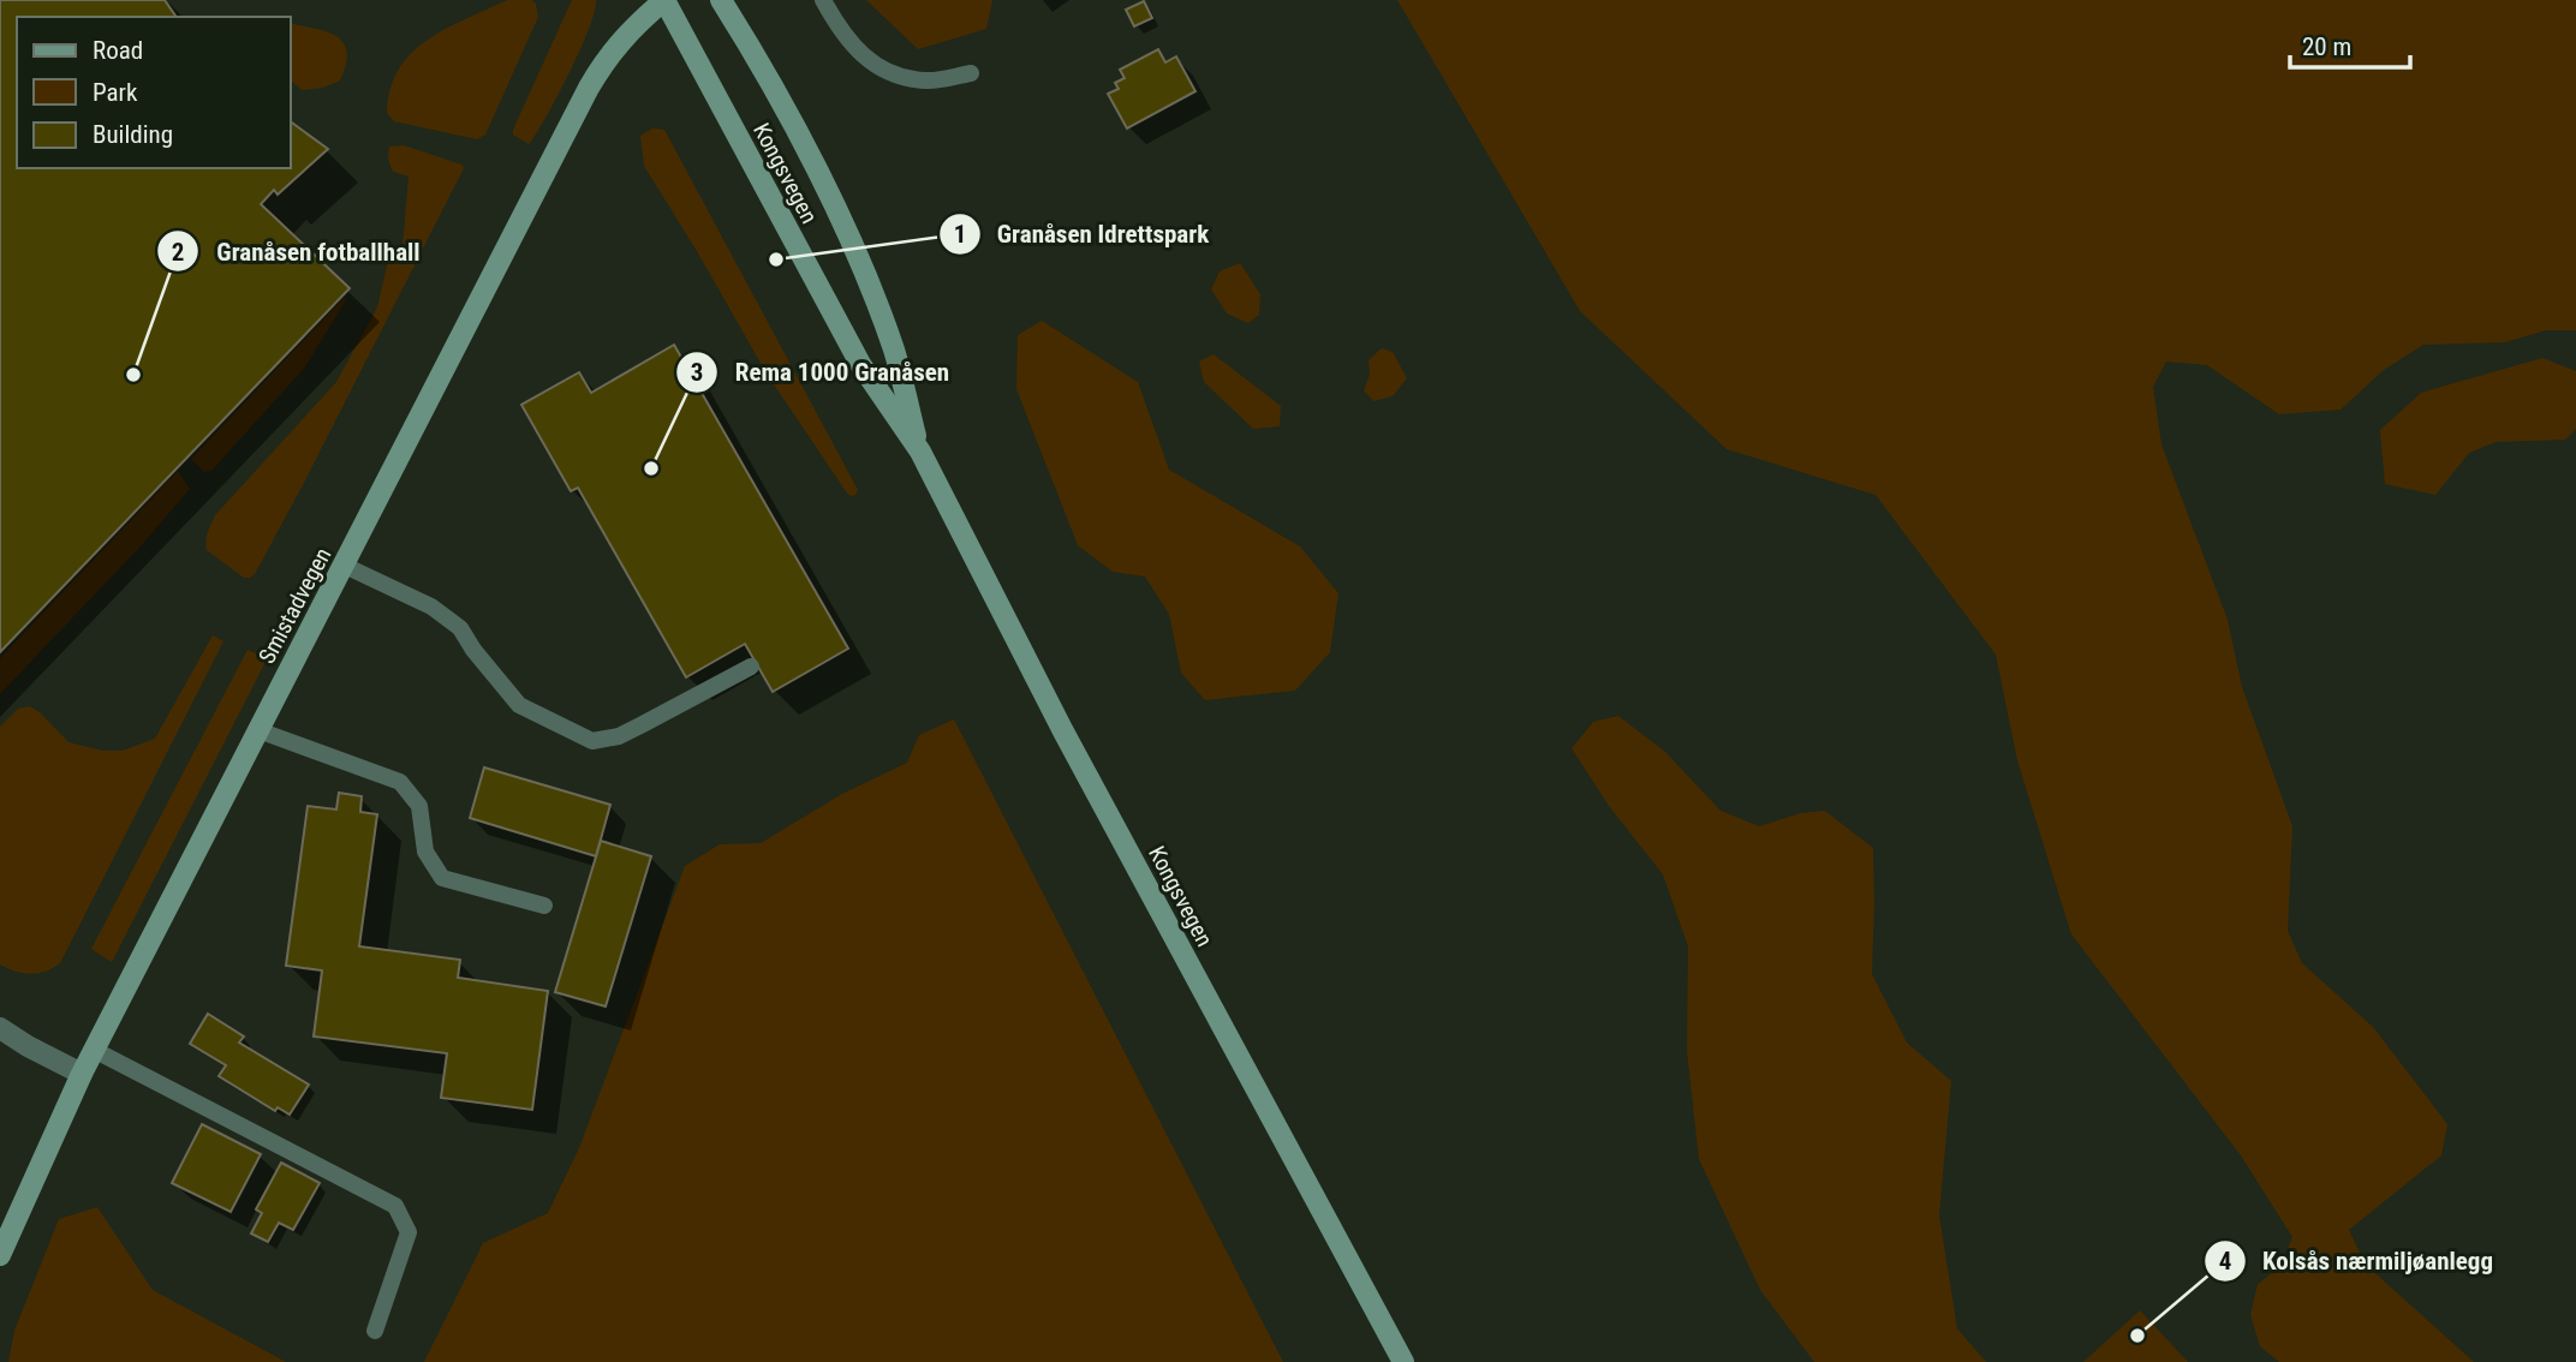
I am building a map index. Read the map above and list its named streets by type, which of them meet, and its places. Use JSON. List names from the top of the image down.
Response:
{
  "streets": {
    "main road": ["Kongsvegen", "Smistadvegen"]
  },
  "crossings": [
    ["Kongsvegen", "Smistadvegen"]
  ],
  "places": [
    "Granåsen Idrettspark",
    "Granåsen fotballhall",
    "Rema 1000 Granåsen",
    "Kolsås nærmiljøanlegg"
  ],
  "legend": ["Road", "Park", "Building"],
  "scale_bar": "20 m"
}
